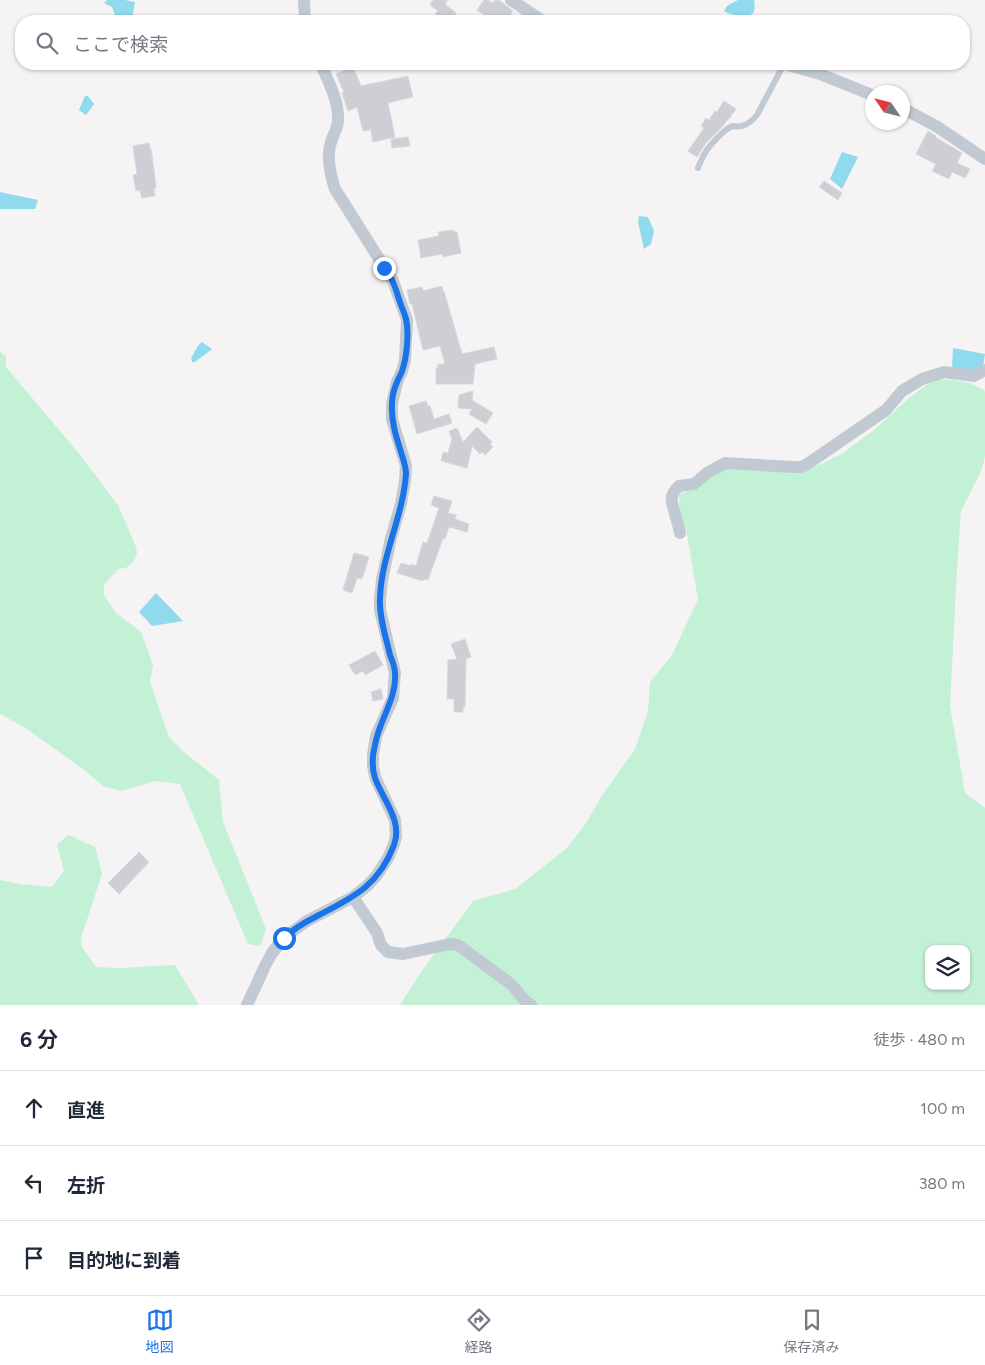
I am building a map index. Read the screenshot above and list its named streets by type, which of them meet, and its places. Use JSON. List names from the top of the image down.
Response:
{
  "north": "top left",
  "page": {
    "search": "ここで検索",
    "heading": ["6 分", "徒歩 · 480 m"],
    "list": [
      ["直進", "100 m"],
      ["左折", "380 m"],
      "目的地に到着"
    ],
    "nav": ["地図", "経路", "保存済み"]
  }
}
